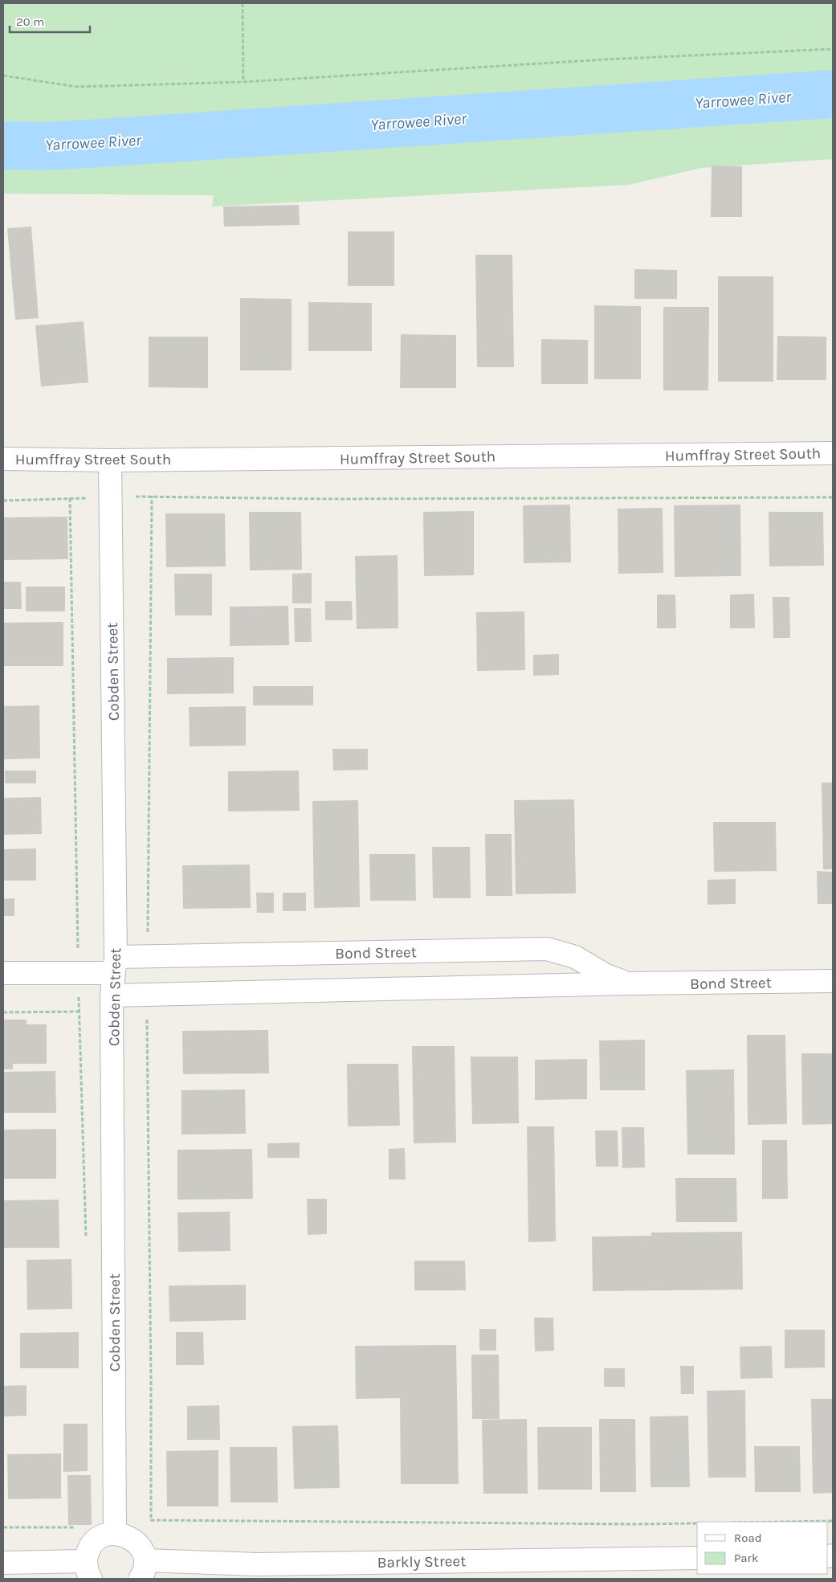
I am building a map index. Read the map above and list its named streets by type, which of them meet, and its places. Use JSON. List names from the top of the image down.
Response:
{
  "streets": {
    "street": [
      "Humffray Street South",
      "Cobden Street",
      "Bond Street",
      "Barkly Street"
    ]
  },
  "crossings": [
    ["Humffray Street South", "Cobden Street"],
    ["Cobden Street", "Bond Street"]
  ],
  "water": ["Yarrowee River"],
  "legend": ["Road", "Park"],
  "scale_bar": "20 m"
}
